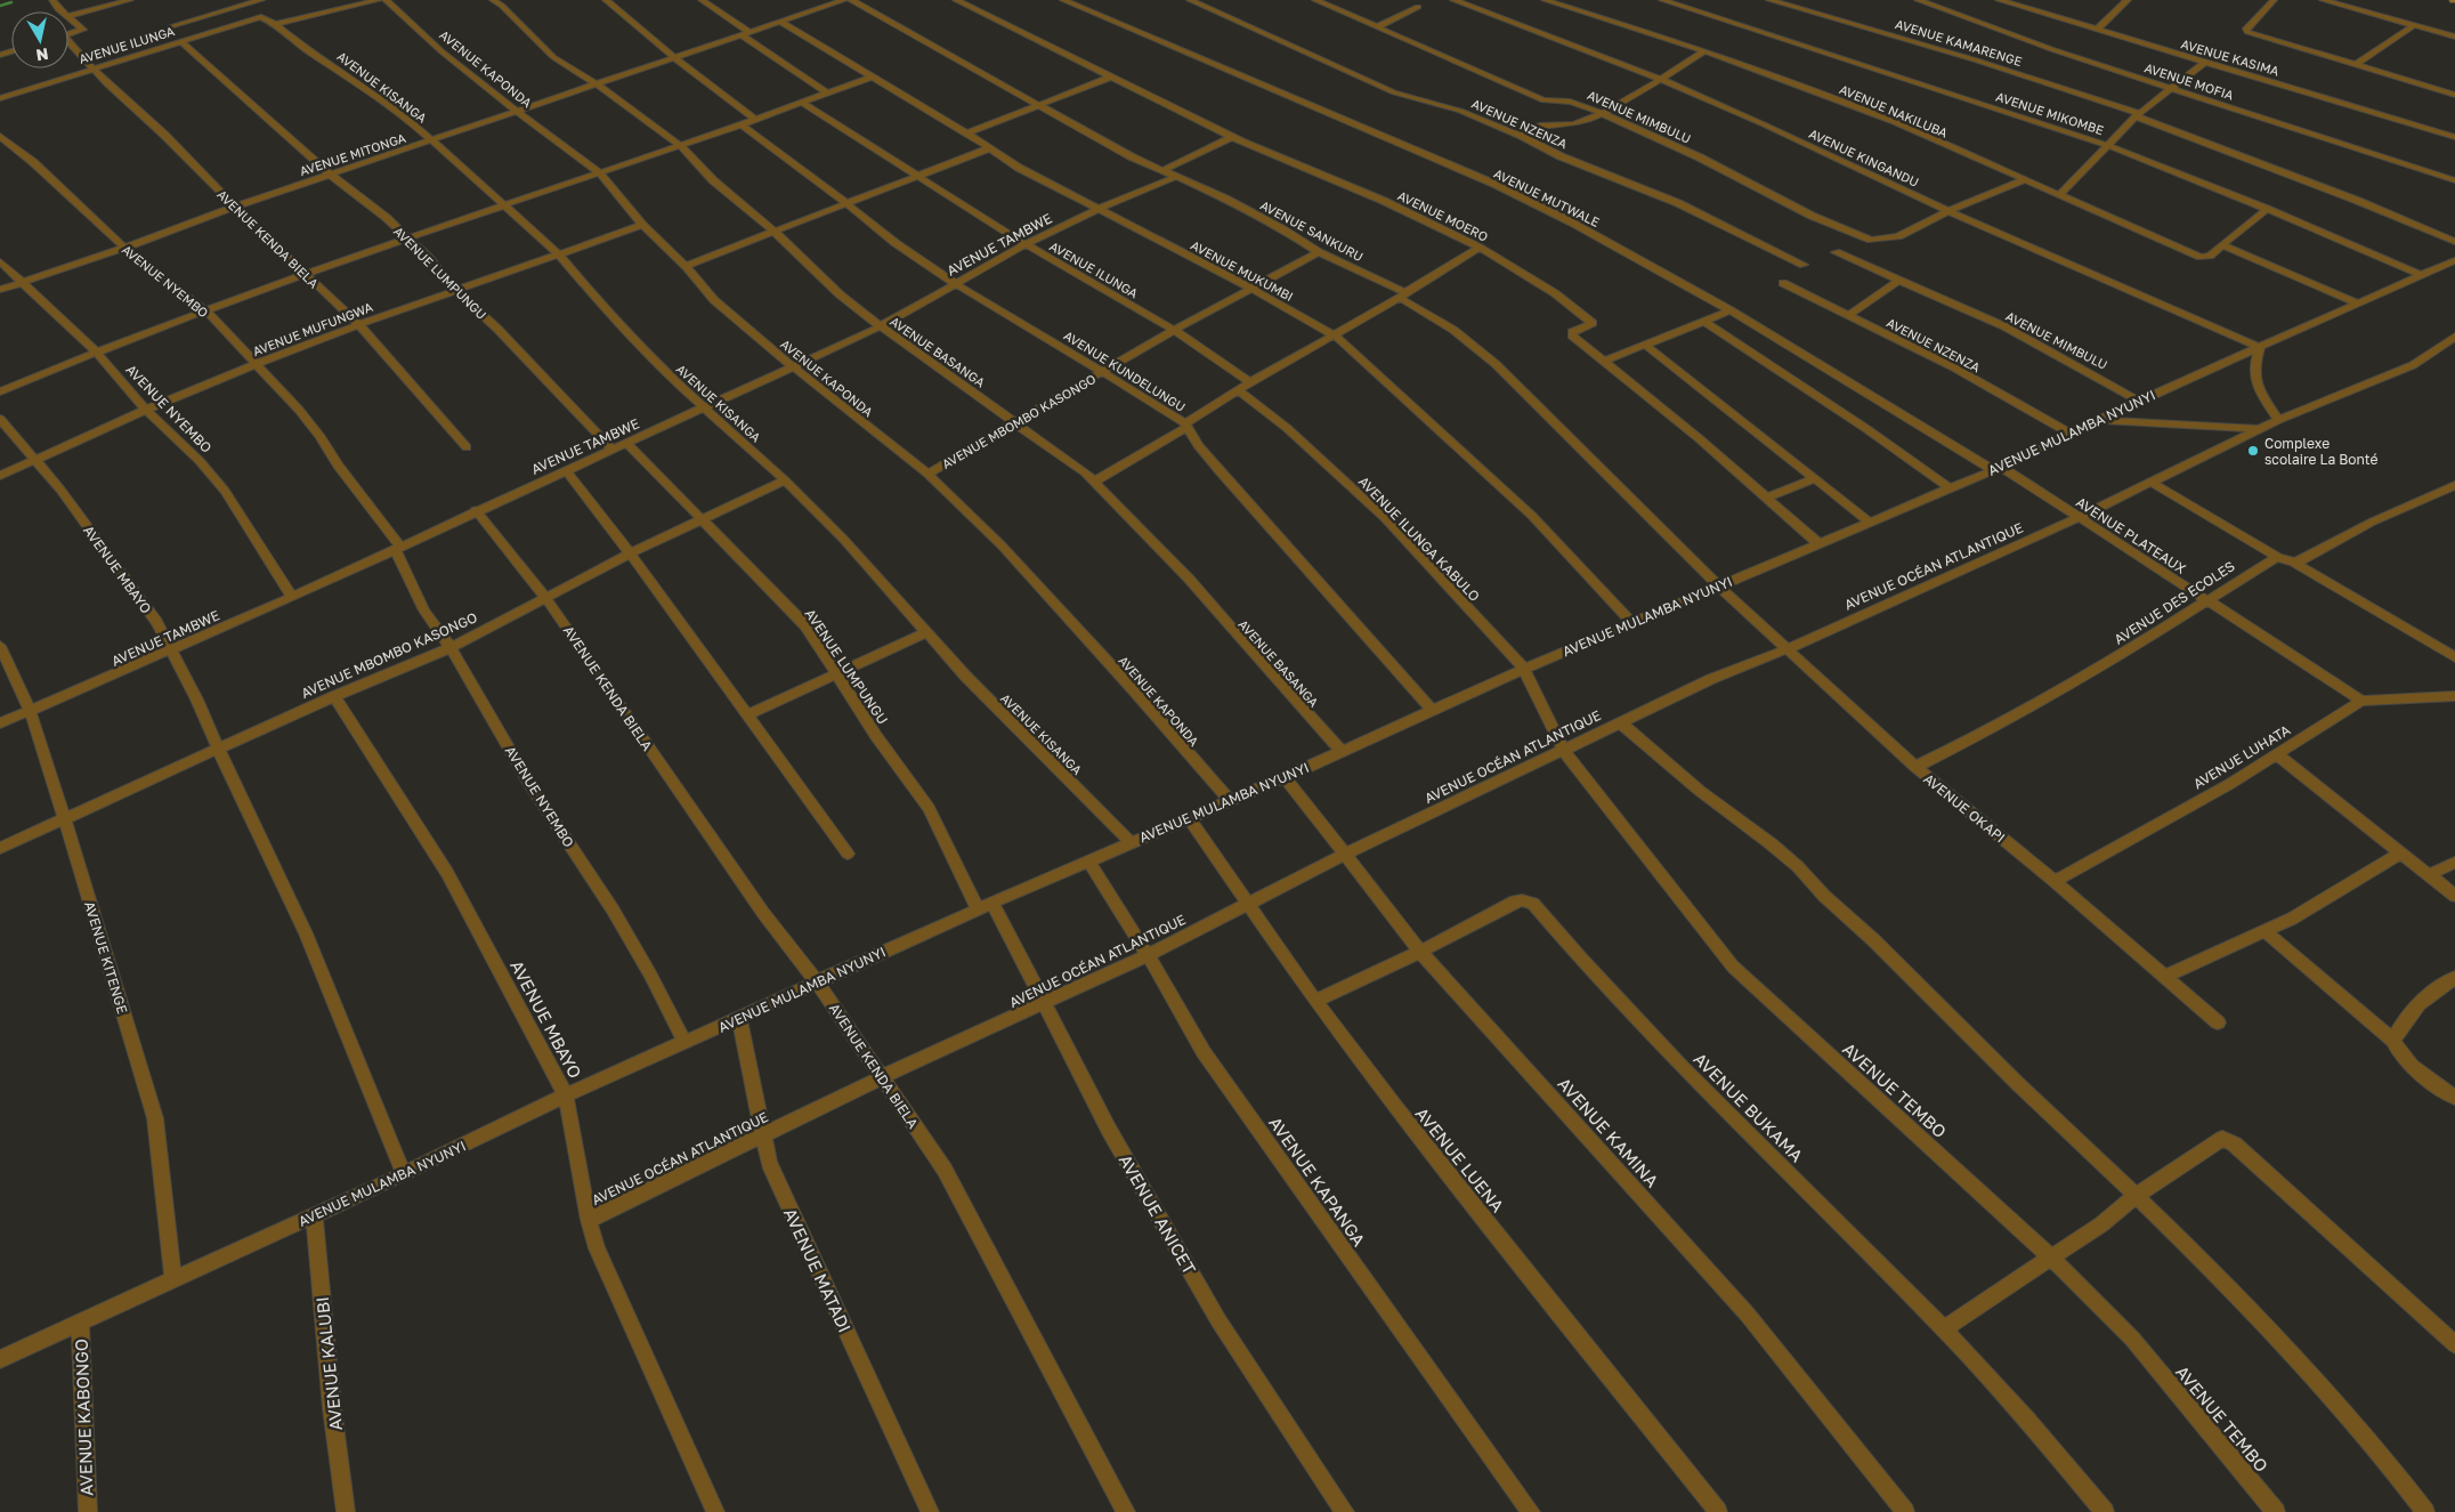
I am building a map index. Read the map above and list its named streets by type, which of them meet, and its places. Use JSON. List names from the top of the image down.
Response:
{
  "streets": {
    "street": [
      "AVENUE KAMARENGE",
      "AVENUE ILUNGA",
      "AVENUE KASIMA",
      "AVENUE KAPONDA",
      "AVENUE MOFIA",
      "AVENUE KISANGA",
      "AVENUE NAKILUBA",
      "AVENUE MIKOMBE",
      "AVENUE MIMBULU",
      "AVENUE NZENZA",
      "AVENUE MITONGA",
      "AVENUE KINGANDU",
      "AVENUE MUTWALE",
      "AVENUE MOERO",
      "AVENUE SANKURU",
      "AVENUE KENDA BIELA",
      "AVENUE TAMBWE",
      "AVENUE MUKUMBI",
      "AVENUE LUMPUNGU",
      "AVENUE NYEMBO",
      "AVENUE MUFUNGWA",
      "AVENUE BASANGA",
      "AVENUE KUNDELUNGU",
      "AVENUE MBOMBO KASONGO",
      "AVENUE MULAMBA NYUNYI",
      "AVENUE PLATEAUX",
      "AVENUE ILUNGA KABULO",
      "AVENUE OCÉAN ATLANTIQUE",
      "AVENUE MBAYO",
      "AVENUE DES ECOLES",
      "AVENUE LUHATA",
      "AVENUE OKAPI",
      "AVENUE KITENGE",
      "AVENUE TEMBO",
      "AVENUE BUKAMA",
      "AVENUE KAMINA",
      "AVENUE LUENA",
      "AVENUE KAPANGA",
      "AVENUE ANICET",
      "AVENUE MATADI",
      "AVENUE KALUBI",
      "AVENUE KABONGO"
    ]
  },
  "crossings": [
    ["AVENUE ILUNGA", "AVENUE KISANGA"],
    ["AVENUE ILUNGA", "AVENUE KENDA BIELA"],
    ["AVENUE ILUNGA", "AVENUE TAMBWE"],
    ["AVENUE ILUNGA", "AVENUE LUMPUNGU"],
    ["AVENUE ILUNGA", "AVENUE MBOMBO KASONGO"],
    ["AVENUE KAPONDA", "AVENUE MITONGA"],
    ["AVENUE KAPONDA", "AVENUE TAMBWE"],
    ["AVENUE KAPONDA", "AVENUE MUFUNGWA"],
    ["AVENUE KAPONDA", "AVENUE MBOMBO KASONGO"],
    ["AVENUE KAPONDA", "AVENUE MULAMBA NYUNYI"],
    ["AVENUE KISANGA", "AVENUE MITONGA"],
    ["AVENUE KISANGA", "AVENUE TAMBWE"],
    ["AVENUE KISANGA", "AVENUE MUFUNGWA"],
    ["AVENUE KISANGA", "AVENUE MBOMBO KASONGO"],
    ["AVENUE KISANGA", "AVENUE MULAMBA NYUNYI"],
    ["AVENUE NAKILUBA", "AVENUE MIMBULU"],
    ["AVENUE MIKOMBE", "AVENUE MULAMBA NYUNYI"],
    ["AVENUE MIMBULU", "AVENUE KINGANDU"],
    ["AVENUE MIMBULU", "AVENUE MULAMBA NYUNYI"],
    ["AVENUE NZENZA", "AVENUE MULAMBA NYUNYI"],
    ["AVENUE MITONGA", "AVENUE KENDA BIELA"],
    ["AVENUE MITONGA", "AVENUE MUKUMBI"],
    ["AVENUE MITONGA", "AVENUE LUMPUNGU"],
    ["AVENUE MITONGA", "AVENUE NYEMBO"],
    ["AVENUE MITONGA", "AVENUE BASANGA"],
    ["AVENUE KINGANDU", "AVENUE MULAMBA NYUNYI"],
    ["AVENUE MUTWALE", "AVENUE MULAMBA NYUNYI"],
    ["AVENUE MUTWALE", "AVENUE PLATEAUX"],
    ["AVENUE MOERO", "AVENUE MULAMBA NYUNYI"],
    ["AVENUE SANKURU", "AVENUE TAMBWE"],
    ["AVENUE SANKURU", "AVENUE MBOMBO KASONGO"],
    ["AVENUE SANKURU", "AVENUE MULAMBA NYUNYI"],
    ["AVENUE SANKURU", "AVENUE OKAPI"],
    ["AVENUE KENDA BIELA", "AVENUE TAMBWE"],
    ["AVENUE KENDA BIELA", "AVENUE MUFUNGWA"],
    ["AVENUE KENDA BIELA", "AVENUE MBOMBO KASONGO"],
    ["AVENUE KENDA BIELA", "AVENUE MULAMBA NYUNYI"],
    ["AVENUE KENDA BIELA", "AVENUE OCÉAN ATLANTIQUE"],
    ["AVENUE TAMBWE", "AVENUE MUKUMBI"],
    ["AVENUE TAMBWE", "AVENUE LUMPUNGU"],
    ["AVENUE TAMBWE", "AVENUE NYEMBO"],
    ["AVENUE TAMBWE", "AVENUE BASANGA"],
    ["AVENUE TAMBWE", "AVENUE KUNDELUNGU"],
    ["AVENUE TAMBWE", "AVENUE MBAYO"],
    ["AVENUE TAMBWE", "AVENUE KITENGE"],
    ["AVENUE MUKUMBI", "AVENUE MBOMBO KASONGO"],
    ["AVENUE MUKUMBI", "AVENUE MULAMBA NYUNYI"],
    ["AVENUE LUMPUNGU", "AVENUE MUFUNGWA"],
    ["AVENUE LUMPUNGU", "AVENUE MBOMBO KASONGO"],
    ["AVENUE LUMPUNGU", "AVENUE MULAMBA NYUNYI"],
    ["AVENUE LUMPUNGU", "AVENUE ANICET"],
    ["AVENUE NYEMBO", "AVENUE MUFUNGWA"],
    ["AVENUE NYEMBO", "AVENUE MBOMBO KASONGO"],
    ["AVENUE NYEMBO", "AVENUE MULAMBA NYUNYI"],
    ["AVENUE MUFUNGWA", "AVENUE MBAYO"],
    ["AVENUE BASANGA", "AVENUE MBOMBO KASONGO"],
    ["AVENUE BASANGA", "AVENUE MULAMBA NYUNYI"],
    ["AVENUE KUNDELUNGU", "AVENUE MBOMBO KASONGO"],
    ["AVENUE KUNDELUNGU", "AVENUE MULAMBA NYUNYI"],
    ["AVENUE MBOMBO KASONGO", "AVENUE MBAYO"],
    ["AVENUE MBOMBO KASONGO", "AVENUE KITENGE"],
    ["AVENUE MULAMBA NYUNYI", "AVENUE PLATEAUX"],
    ["AVENUE MULAMBA NYUNYI", "AVENUE ILUNGA KABULO"],
    ["AVENUE MULAMBA NYUNYI", "AVENUE MBAYO"],
    ["AVENUE MULAMBA NYUNYI", "AVENUE OKAPI"],
    ["AVENUE MULAMBA NYUNYI", "AVENUE KITENGE"],
    ["AVENUE MULAMBA NYUNYI", "AVENUE TEMBO"],
    ["AVENUE MULAMBA NYUNYI", "AVENUE KAMINA"],
    ["AVENUE MULAMBA NYUNYI", "AVENUE LUENA"],
    ["AVENUE MULAMBA NYUNYI", "AVENUE KAPANGA"],
    ["AVENUE MULAMBA NYUNYI", "AVENUE ANICET"],
    ["AVENUE MULAMBA NYUNYI", "AVENUE MATADI"],
    ["AVENUE MULAMBA NYUNYI", "AVENUE KALUBI"],
    ["AVENUE MULAMBA NYUNYI", "AVENUE KABONGO"],
    ["AVENUE PLATEAUX", "AVENUE OCÉAN ATLANTIQUE"],
    ["AVENUE PLATEAUX", "AVENUE DES ECOLES"],
    ["AVENUE PLATEAUX", "AVENUE LUHATA"],
    ["AVENUE ILUNGA KABULO", "AVENUE TEMBO"],
    ["AVENUE OCÉAN ATLANTIQUE", "AVENUE MBAYO"],
    ["AVENUE OCÉAN ATLANTIQUE", "AVENUE OKAPI"],
    ["AVENUE OCÉAN ATLANTIQUE", "AVENUE TEMBO"],
    ["AVENUE OCÉAN ATLANTIQUE", "AVENUE KAMINA"],
    ["AVENUE OCÉAN ATLANTIQUE", "AVENUE LUENA"],
    ["AVENUE OCÉAN ATLANTIQUE", "AVENUE KAPANGA"],
    ["AVENUE OCÉAN ATLANTIQUE", "AVENUE ANICET"],
    ["AVENUE OCÉAN ATLANTIQUE", "AVENUE MATADI"],
    ["AVENUE DES ECOLES", "AVENUE OKAPI"],
    ["AVENUE LUHATA", "AVENUE OKAPI"],
    ["AVENUE BUKAMA", "AVENUE KAMINA"],
    ["AVENUE BUKAMA", "AVENUE LUENA"]
  ],
  "places": ["Complexe scolaire La Bonté"],
  "north": "bottom"
}
